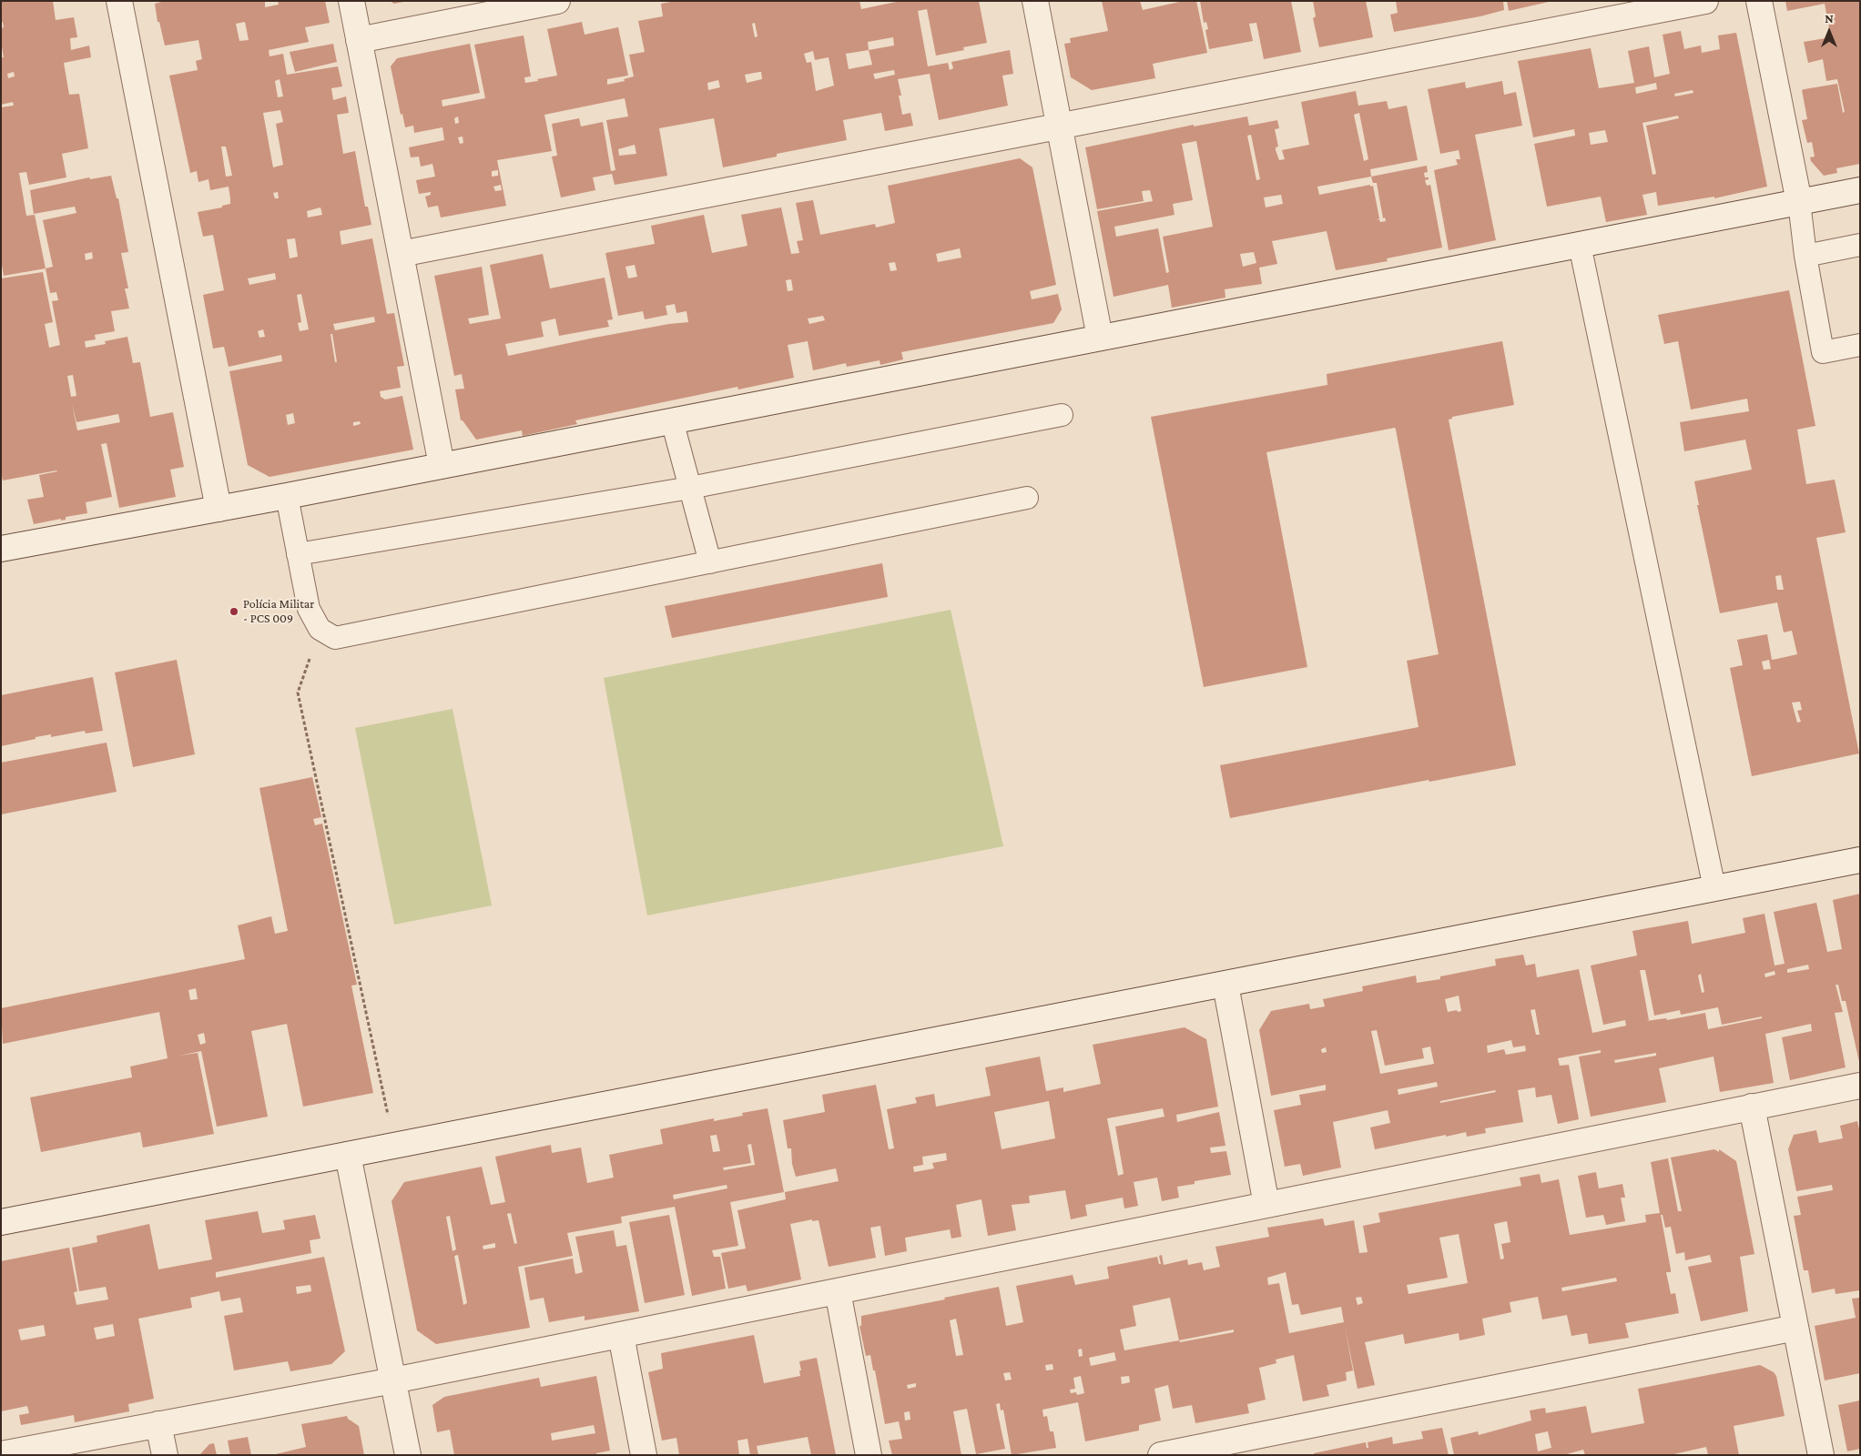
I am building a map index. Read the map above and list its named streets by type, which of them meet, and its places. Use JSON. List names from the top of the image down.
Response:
{
  "places": ["Polícia Militar - PCS 009"],
  "north": "top"
}
